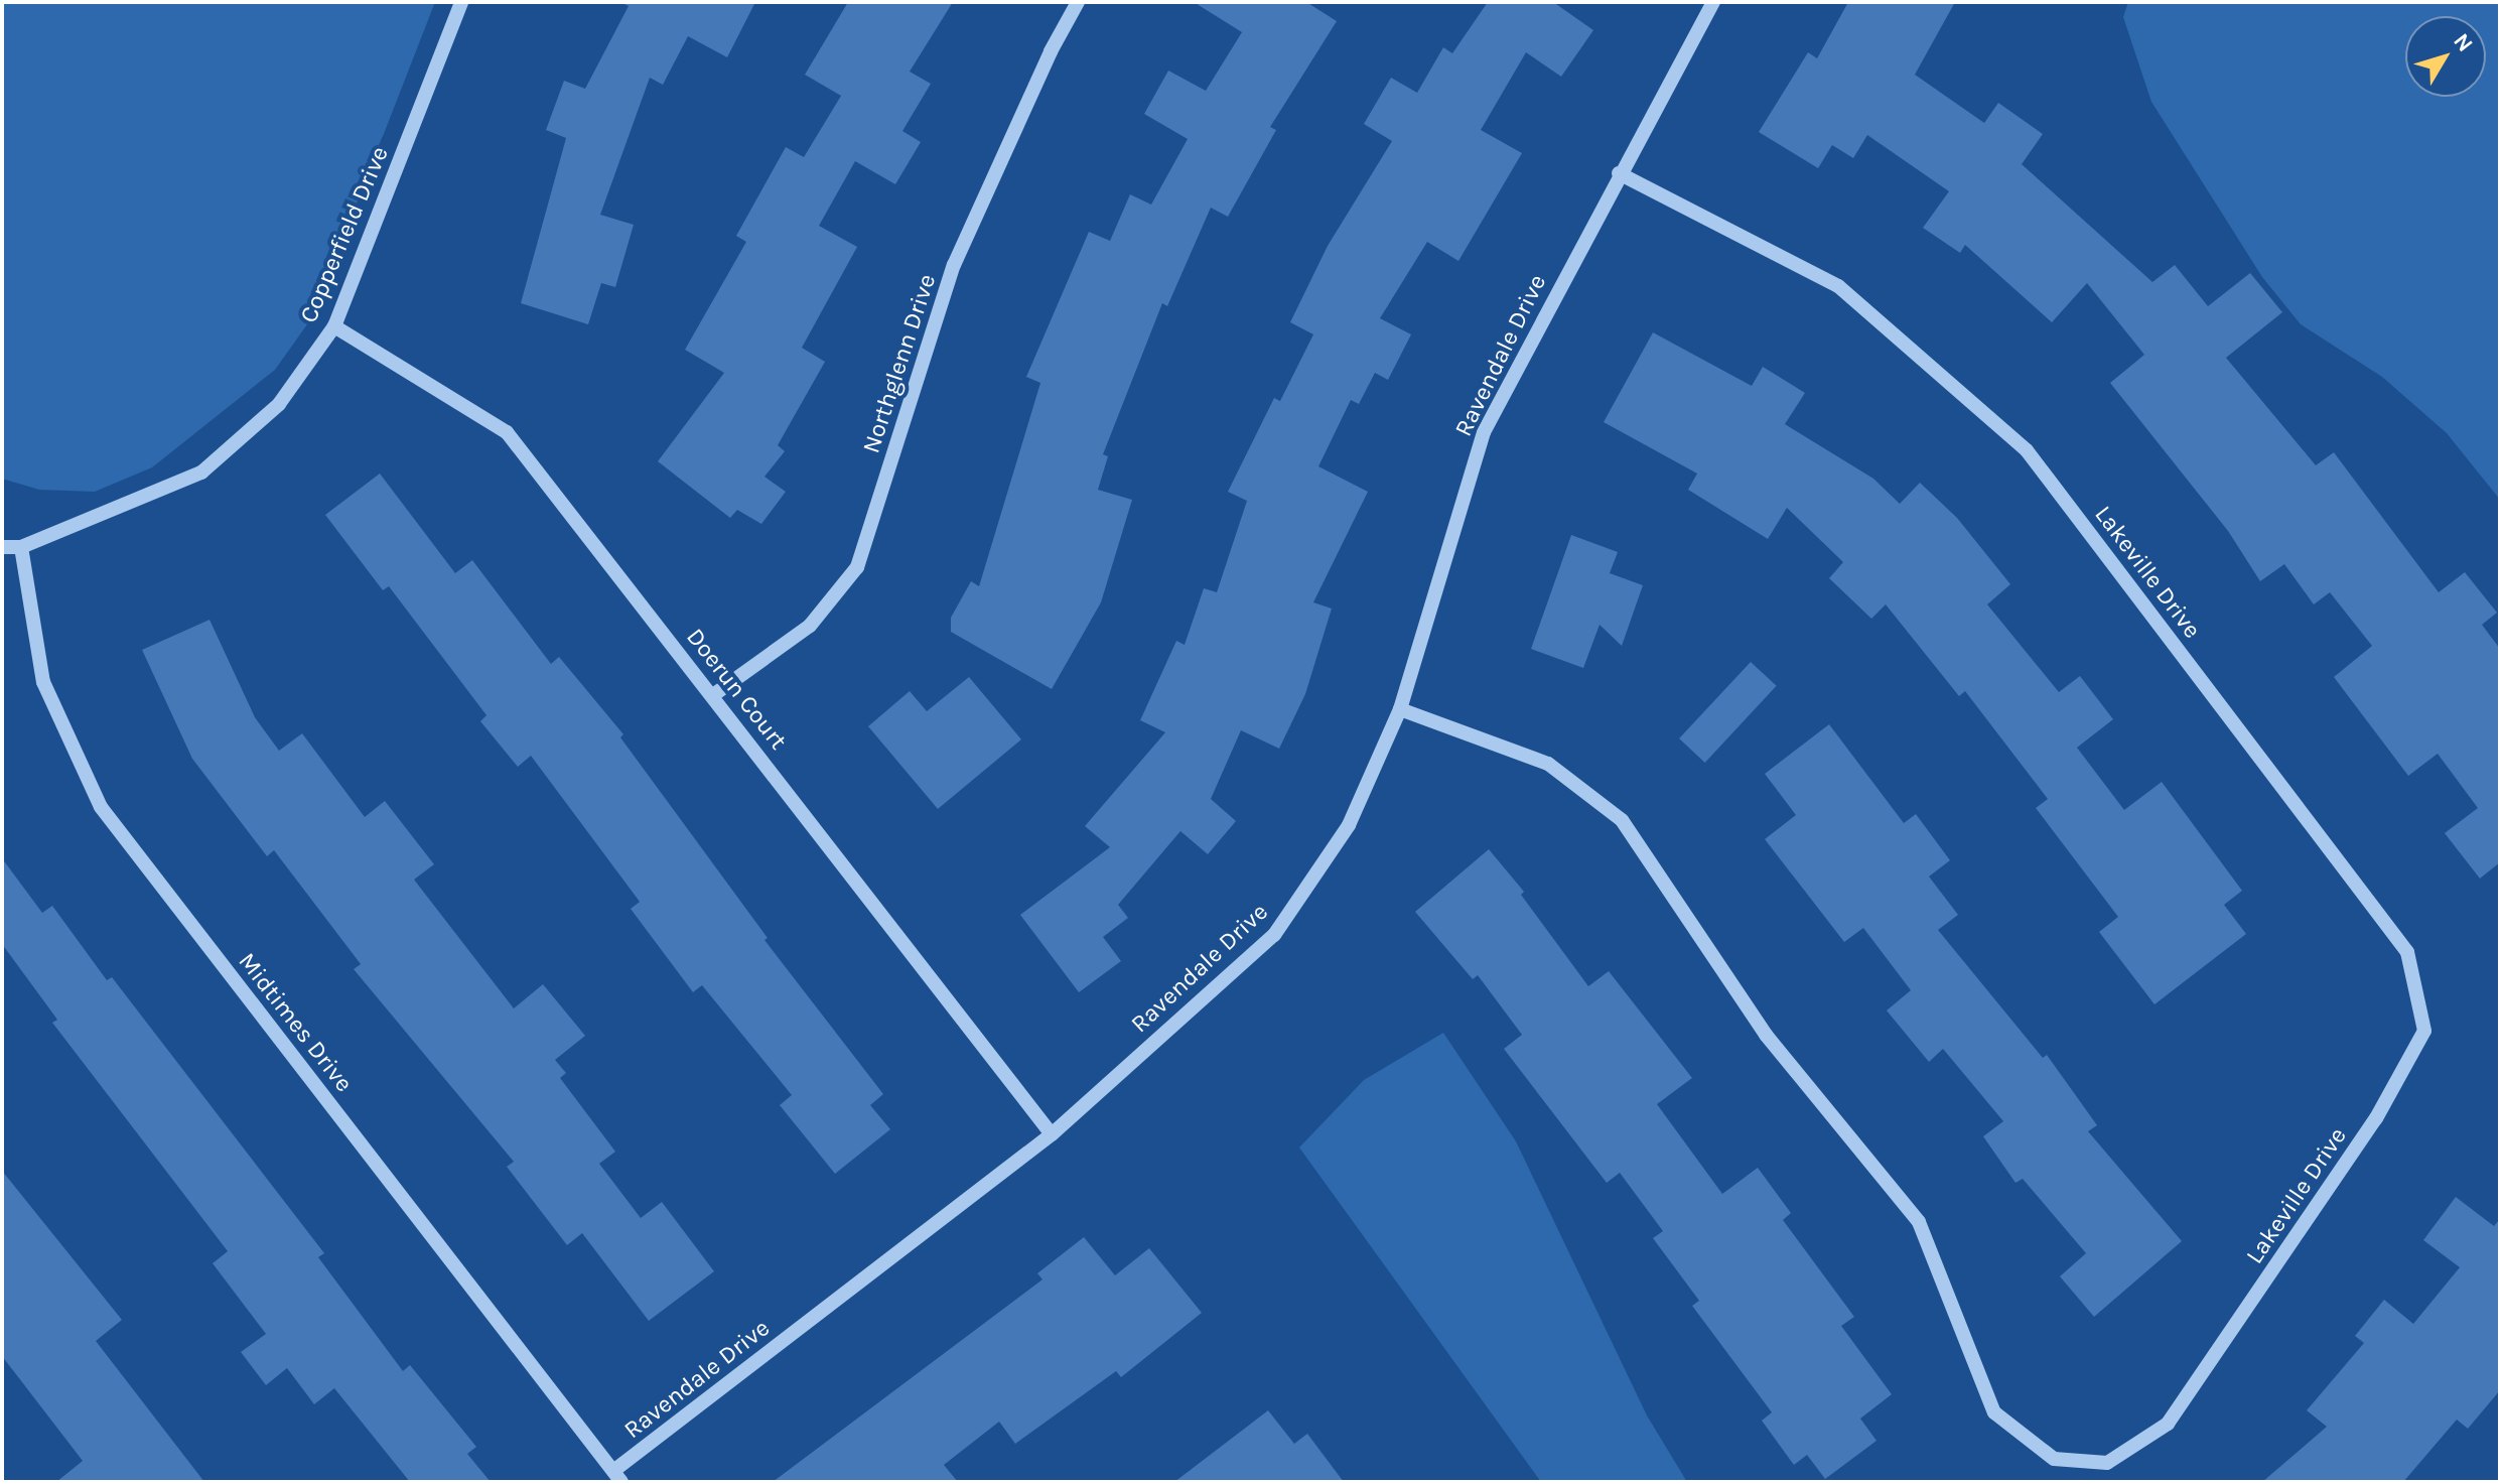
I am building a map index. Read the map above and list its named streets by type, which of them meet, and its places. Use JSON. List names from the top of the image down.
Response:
{
  "streets": {
    "street": [
      "Copperfield Drive",
      "Ravendale Drive",
      "Northglenn Drive",
      "Lakeville Drive",
      "Doerun Court",
      "Midtimes Drive"
    ]
  },
  "crossings": [
    ["Copperfield Drive", "Doerun Court"],
    ["Copperfield Drive", "Midtimes Drive"],
    ["Ravendale Drive", "Lakeville Drive"],
    ["Ravendale Drive", "Doerun Court"],
    ["Ravendale Drive", "Midtimes Drive"],
    ["Northglenn Drive", "Doerun Court"]
  ],
  "north": "top right"
}
